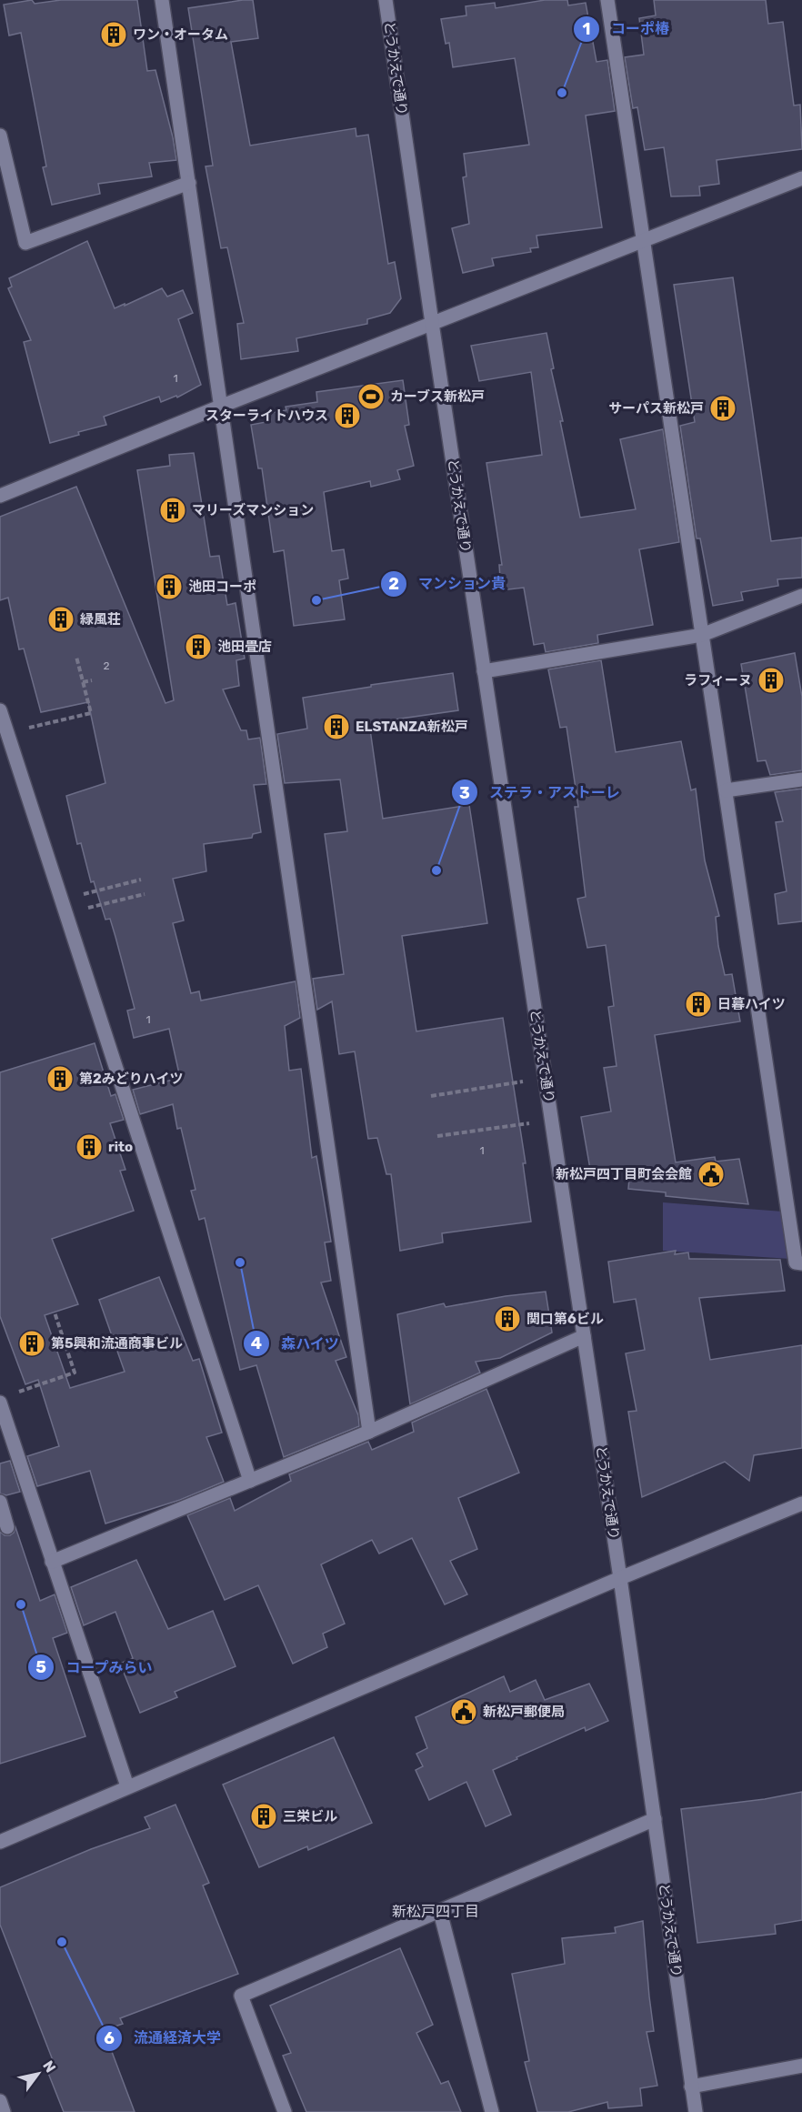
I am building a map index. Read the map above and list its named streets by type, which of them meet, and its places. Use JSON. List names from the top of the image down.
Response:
{
  "streets": {
    "street": ["とうかえで通り"]
  },
  "districts": ["新松戸四丁目"],
  "places": {
    "building": [
      "ワン・オータム",
      "サーパス新松戸",
      "スターライトハウス",
      "マリーズマンション",
      "池田コーポ",
      "緑風荘",
      "池田畳店",
      "ラフィーヌ",
      "ELSTANZA新松戸",
      "日暮ハイツ",
      "第2みどりハイツ",
      "rito",
      "関口第6ビル",
      "第5興和流通商事ビル",
      "三栄ビル"
    ],
    "other": [
      "コーポ椿",
      "マンション貴",
      "ステラ・アストーレ",
      "森ハイツ",
      "コープみらい",
      "流通経済大学"
    ],
    "sports": ["カーブス新松戸"],
    "public building": ["新松戸四丁目町会会館", "新松戸郵便局"]
  },
  "house_numbers": [
    "1",
    "2",
    "1",
    "1"
  ],
  "north": "top right"
}
